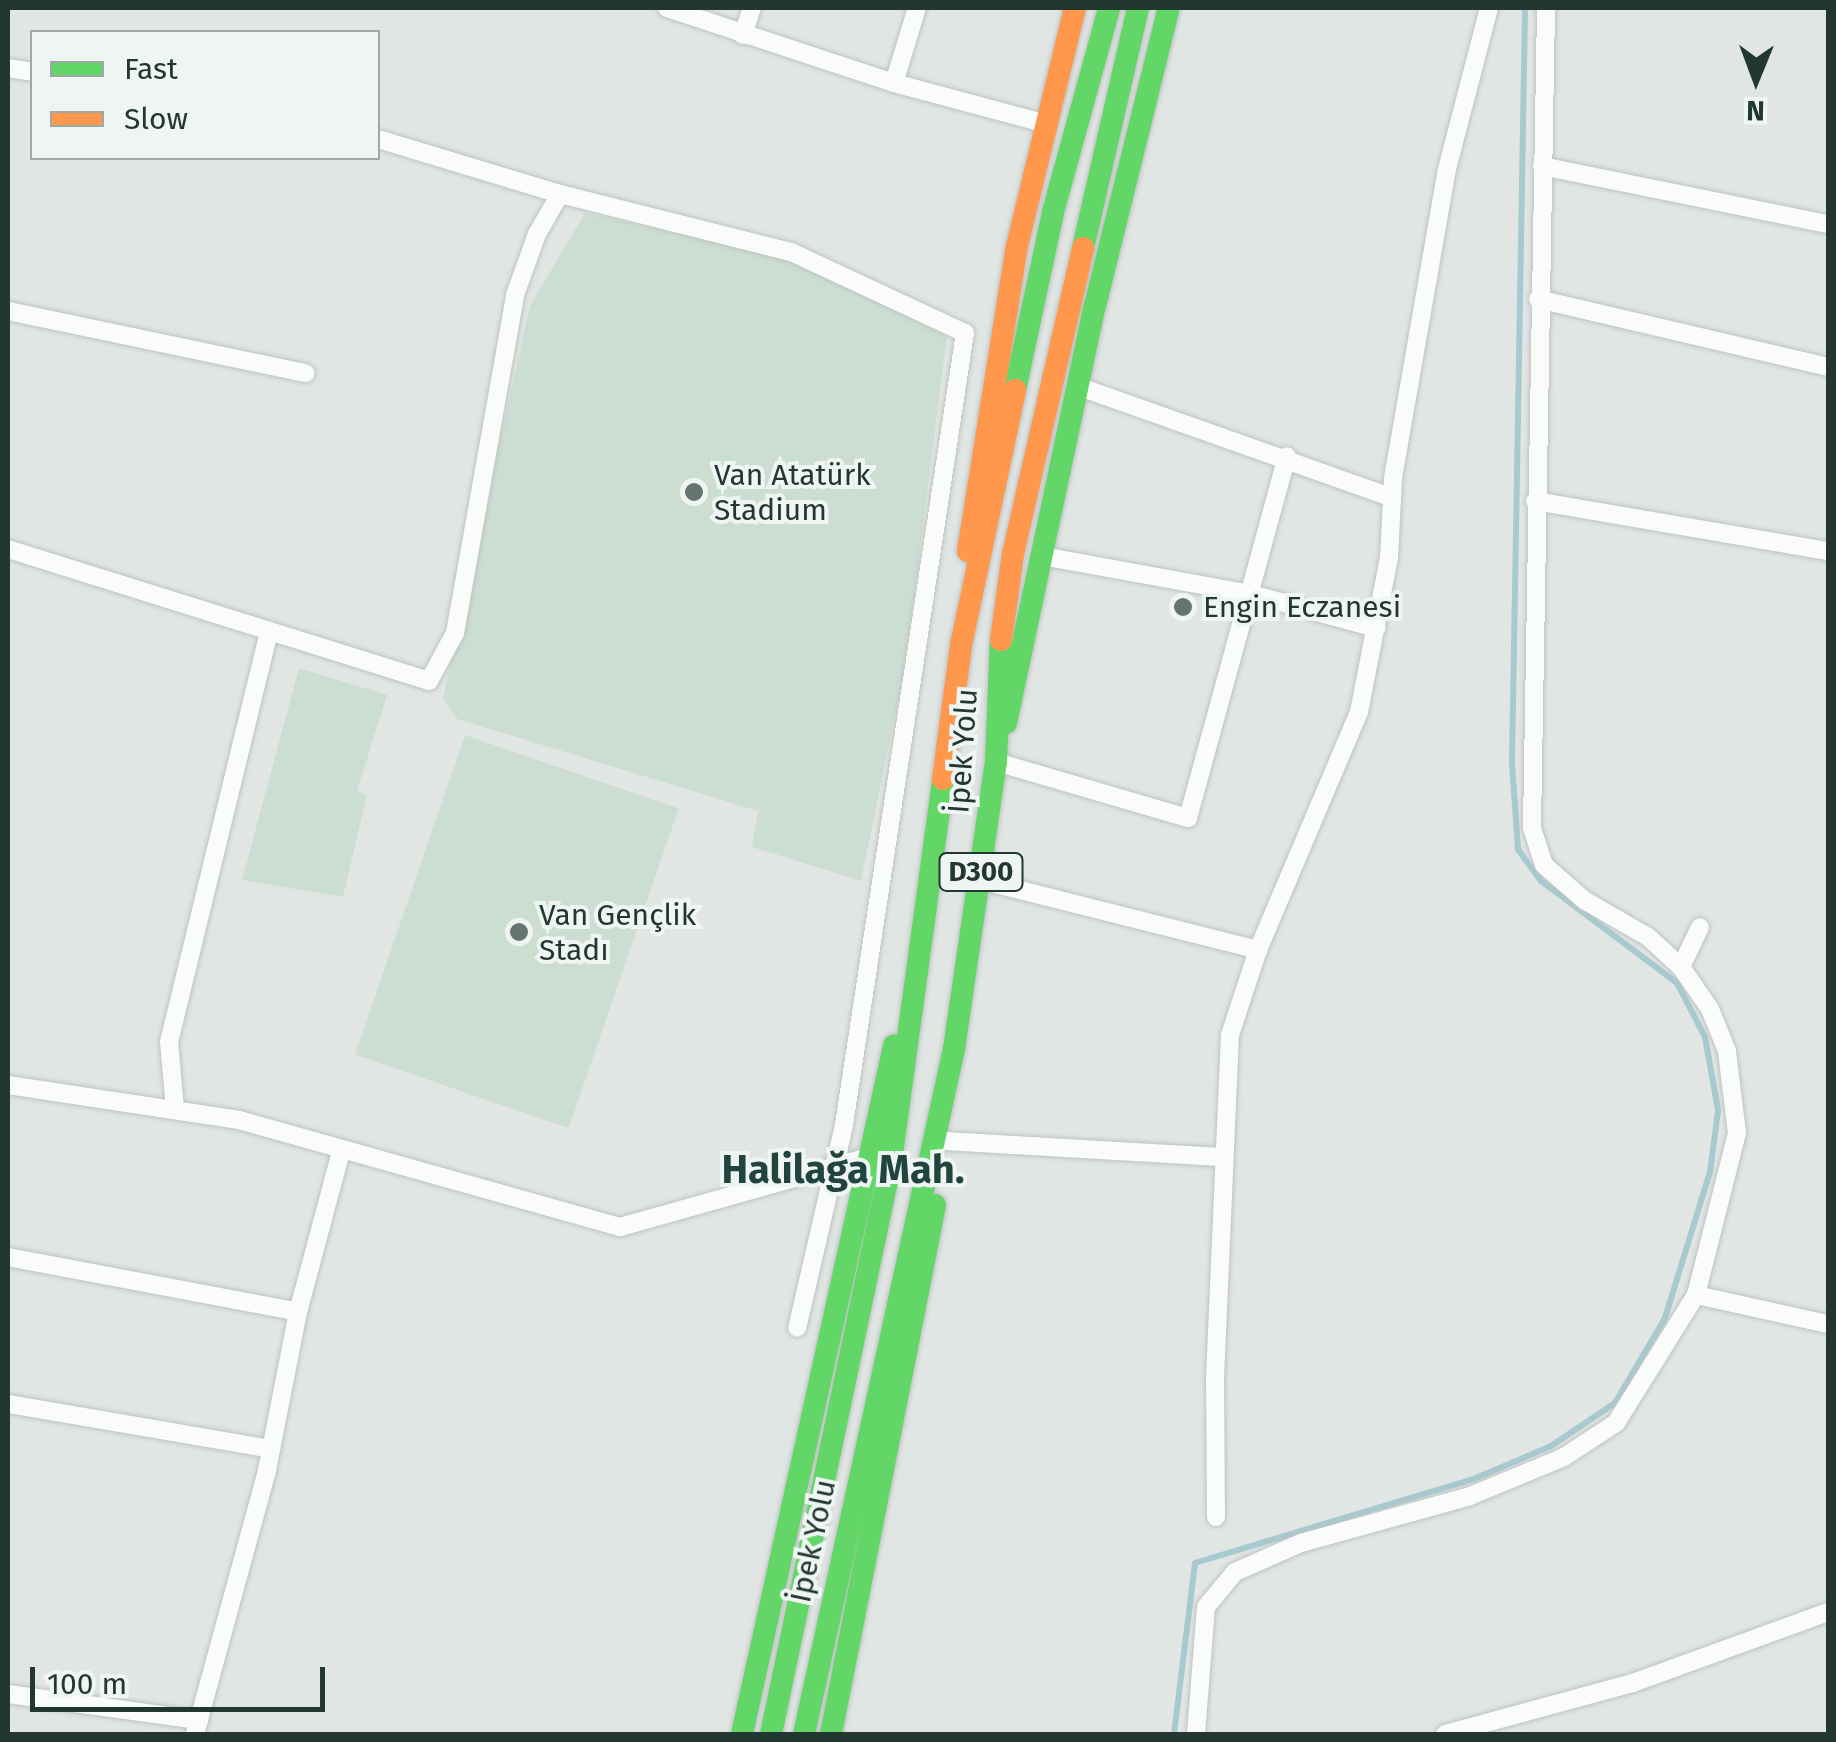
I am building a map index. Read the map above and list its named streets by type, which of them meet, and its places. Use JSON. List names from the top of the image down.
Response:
{
  "streets": {
    "main road": ["İpek Yolu", "D300"]
  },
  "districts": ["Halilağa Mah."],
  "places": ["Van Atatürk Stadium", "Engin Eczanesi", "Van Gençlik Stadı"],
  "legend": ["Fast", "Slow"],
  "scale_bar": "100 m",
  "north": "bottom"
}
